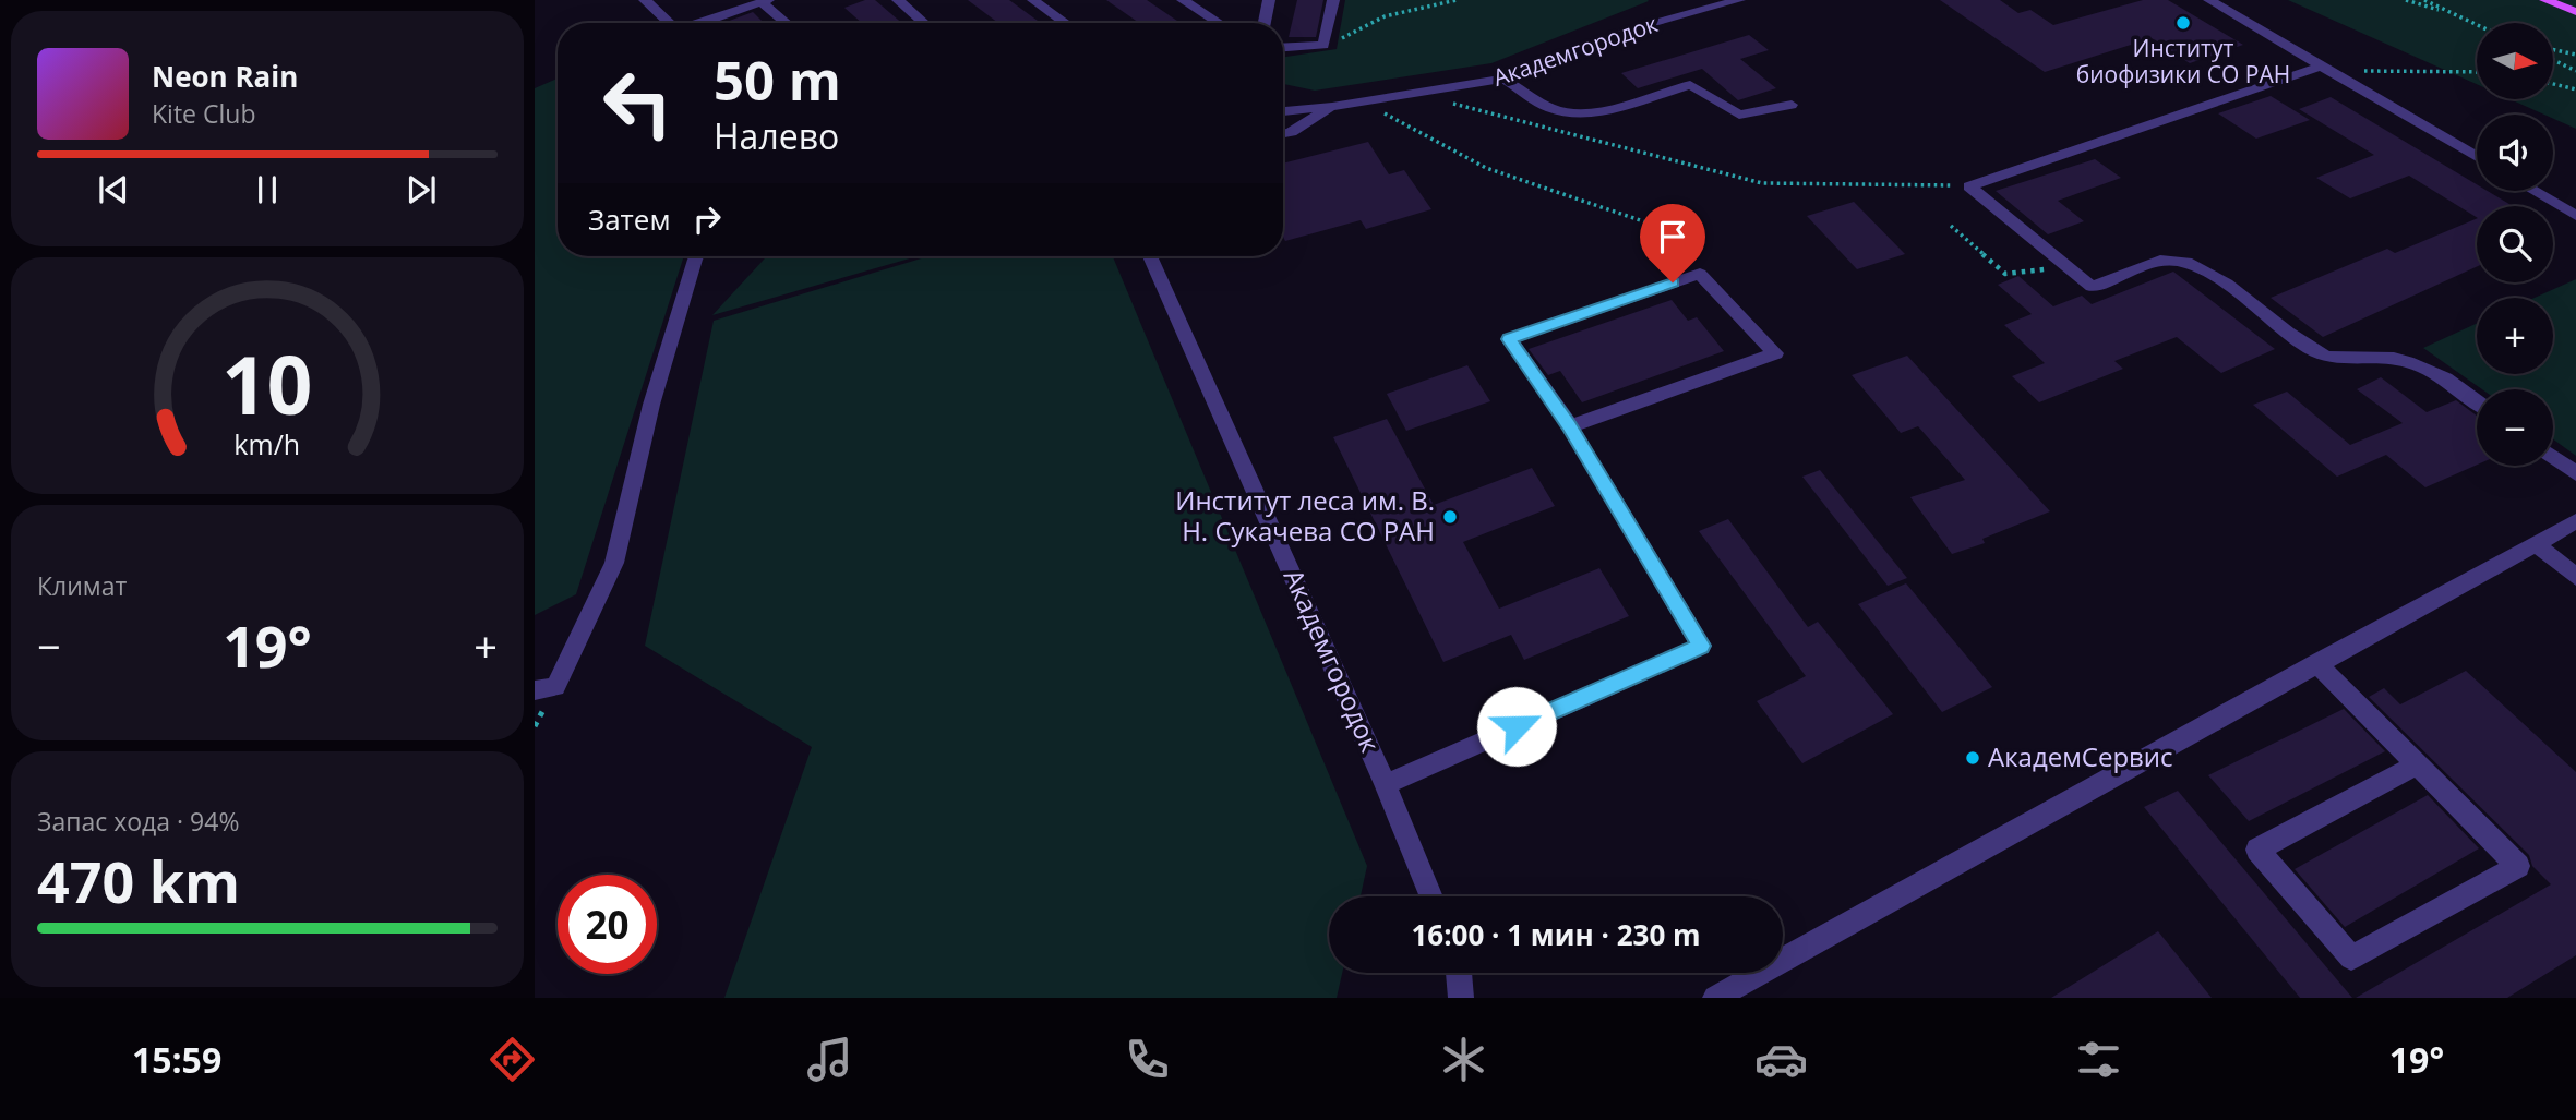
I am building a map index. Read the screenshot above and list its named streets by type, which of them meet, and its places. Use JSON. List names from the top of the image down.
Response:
{
  "streets": {
    "street": ["Академгородок"]
  },
  "places": ["Институт биофизики СО РАН", "Институт леса им. В. Н. Сукачева СО РАН", "АкадемСервис"],
  "north": "right",
  "page": {
    "map_buttons": ["+", "−"],
    "turn": ["50 m", "Налево"],
    "song": ["Neon Rain", "Kite Club"],
    "then": "Затем",
    "tile": [
      "Климат",
      ["Запас хода · 94%", "470 km"]
    ],
    "heat": ["−", "19°", "+"],
    "limit": "20",
    "trip": "16:00 · 1 мин · 230 m",
    "tabs": ["15:59", "19°"],
    "gauge": ["10", "km/h"]
  }
}
